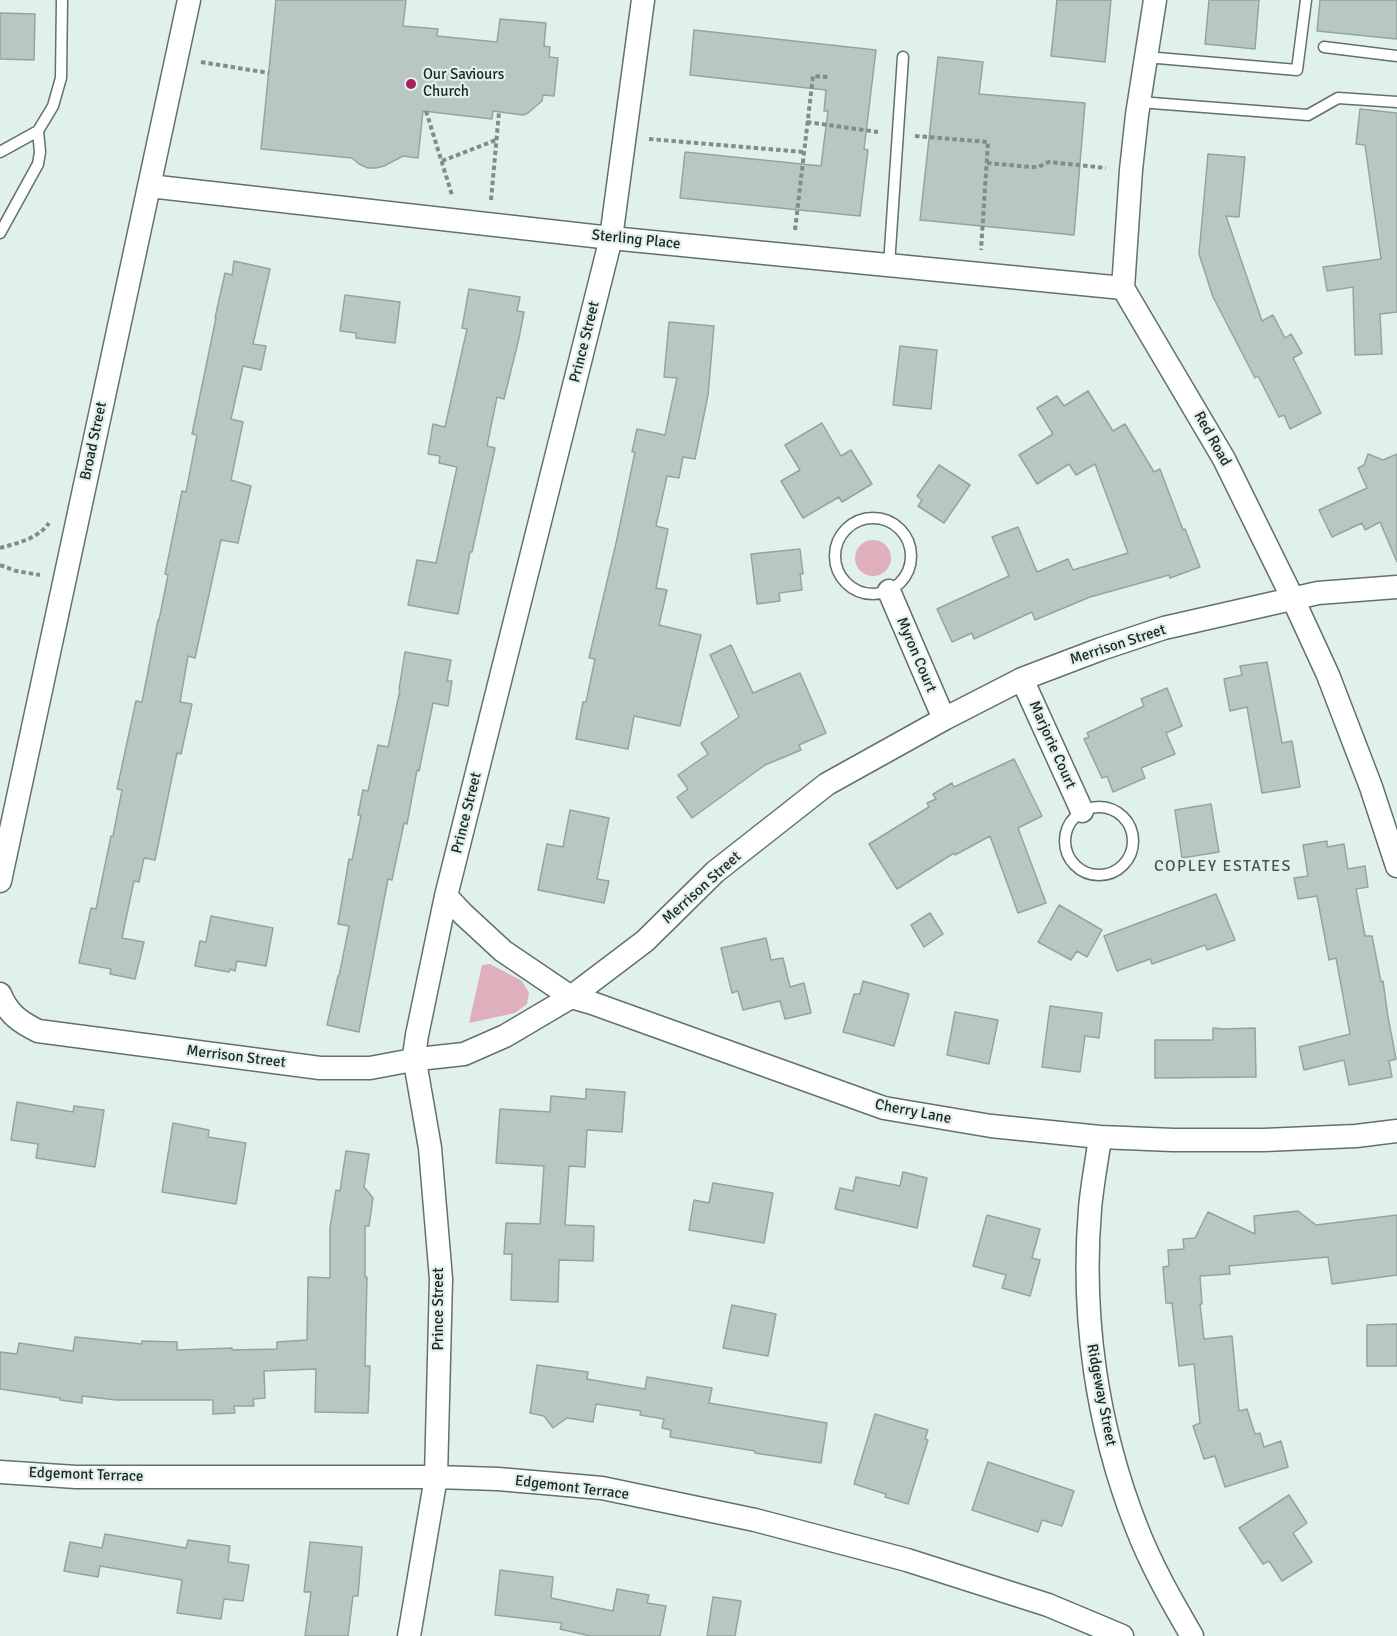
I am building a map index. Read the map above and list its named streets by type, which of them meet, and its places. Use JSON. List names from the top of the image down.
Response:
{
  "streets": {
    "street": [
      "Sterling Place",
      "Prince Street",
      "Red Road",
      "Broad Street",
      "Merrison Street",
      "Myron Court",
      "Marjorie Court",
      "Cherry Lane",
      "Ridgeway Street",
      "Edgemont Terrace"
    ]
  },
  "crossings": [
    ["Sterling Place", "Prince Street"],
    ["Sterling Place", "Red Road"],
    ["Sterling Place", "Broad Street"],
    ["Prince Street", "Merrison Street"],
    ["Prince Street", "Cherry Lane"],
    ["Prince Street", "Edgemont Terrace"],
    ["Red Road", "Merrison Street"],
    ["Merrison Street", "Myron Court"],
    ["Merrison Street", "Marjorie Court"],
    ["Merrison Street", "Cherry Lane"],
    ["Cherry Lane", "Ridgeway Street"]
  ],
  "districts": ["COPLEY ESTATES"],
  "places": ["Our Saviours Church"]
}
